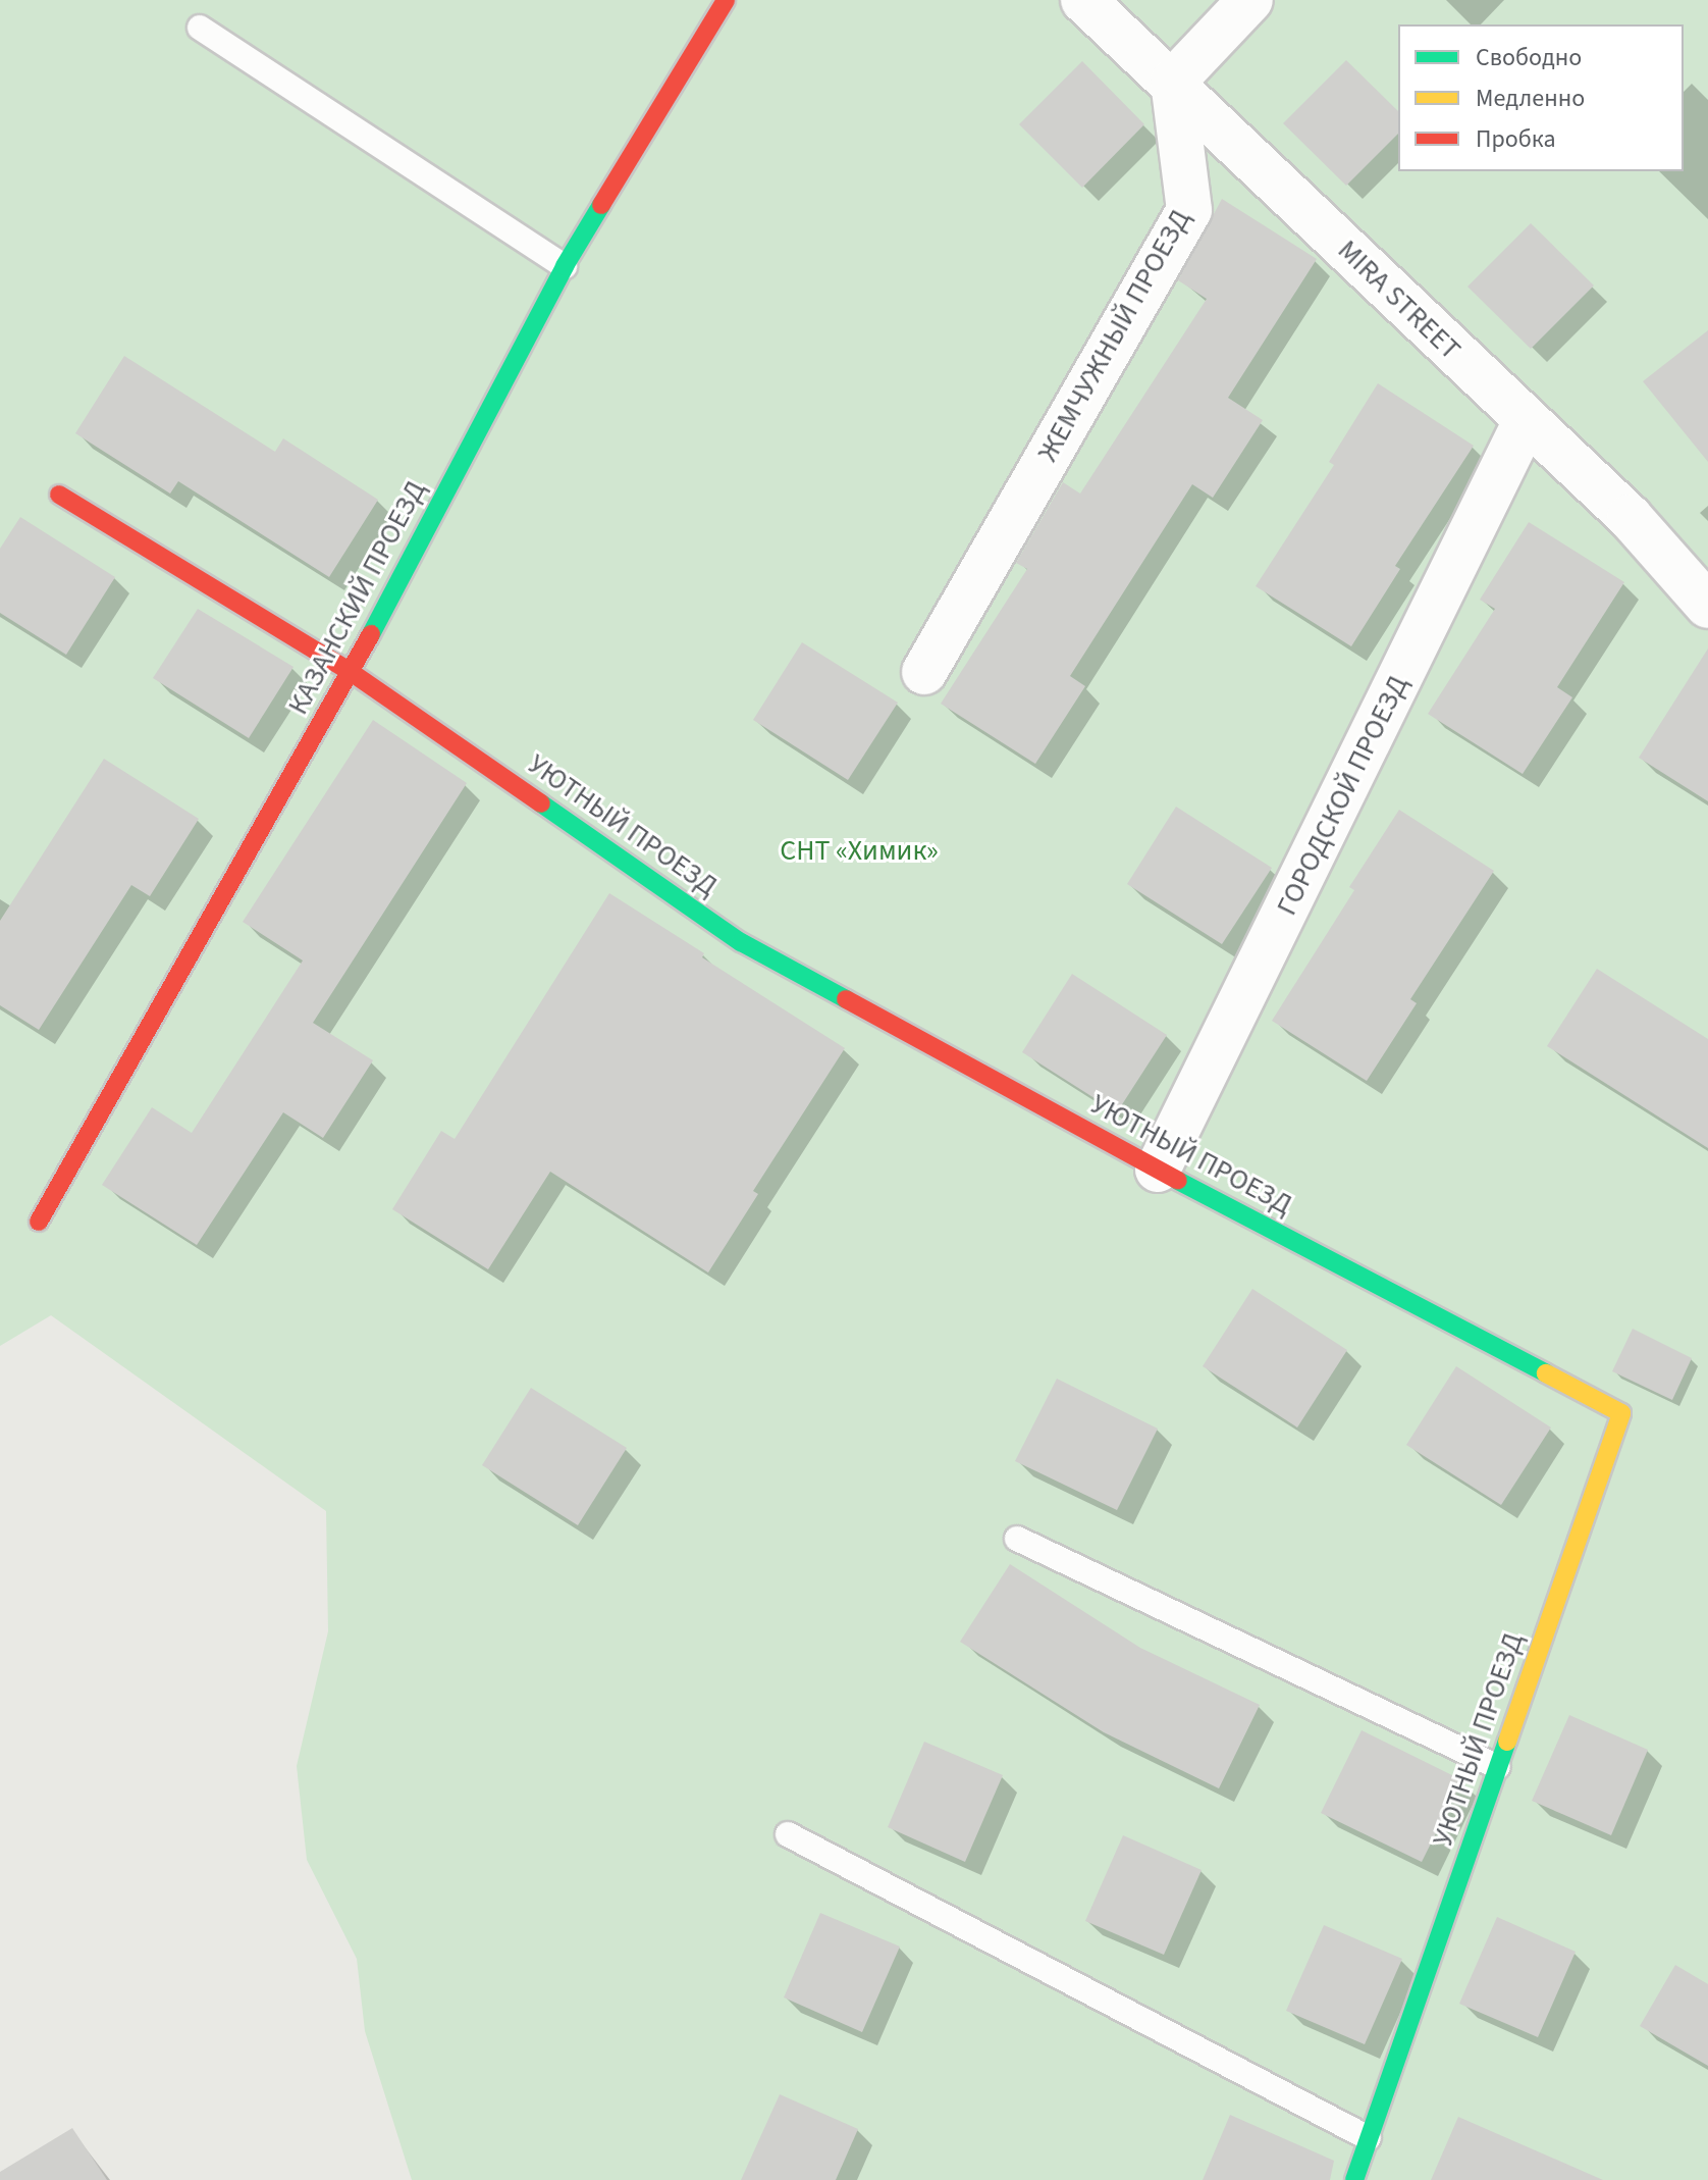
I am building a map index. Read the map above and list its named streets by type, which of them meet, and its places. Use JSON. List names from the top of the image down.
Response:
{
  "streets": {
    "street": [
      "MIRA STREET",
      "ЖЕМЧУЖНЫЙ ПРОЕЗД",
      "КАЗАНСКИЙ ПРОЕЗД",
      "ГОРОДСКОЙ ПРОЕЗД",
      "УЮТНЫЙ ПРОЕЗД"
    ]
  },
  "crossings": [
    ["MIRA STREET", "ЖЕМЧУЖНЫЙ ПРОЕЗД"],
    ["MIRA STREET", "ГОРОДСКОЙ ПРОЕЗД"],
    ["КАЗАНСКИЙ ПРОЕЗД", "УЮТНЫЙ ПРОЕЗД"],
    ["ГОРОДСКОЙ ПРОЕЗД", "УЮТНЫЙ ПРОЕЗД"]
  ],
  "parks": ["СНТ «Химик»"],
  "legend": ["Свободно", "Медленно", "Пробка"]
}
